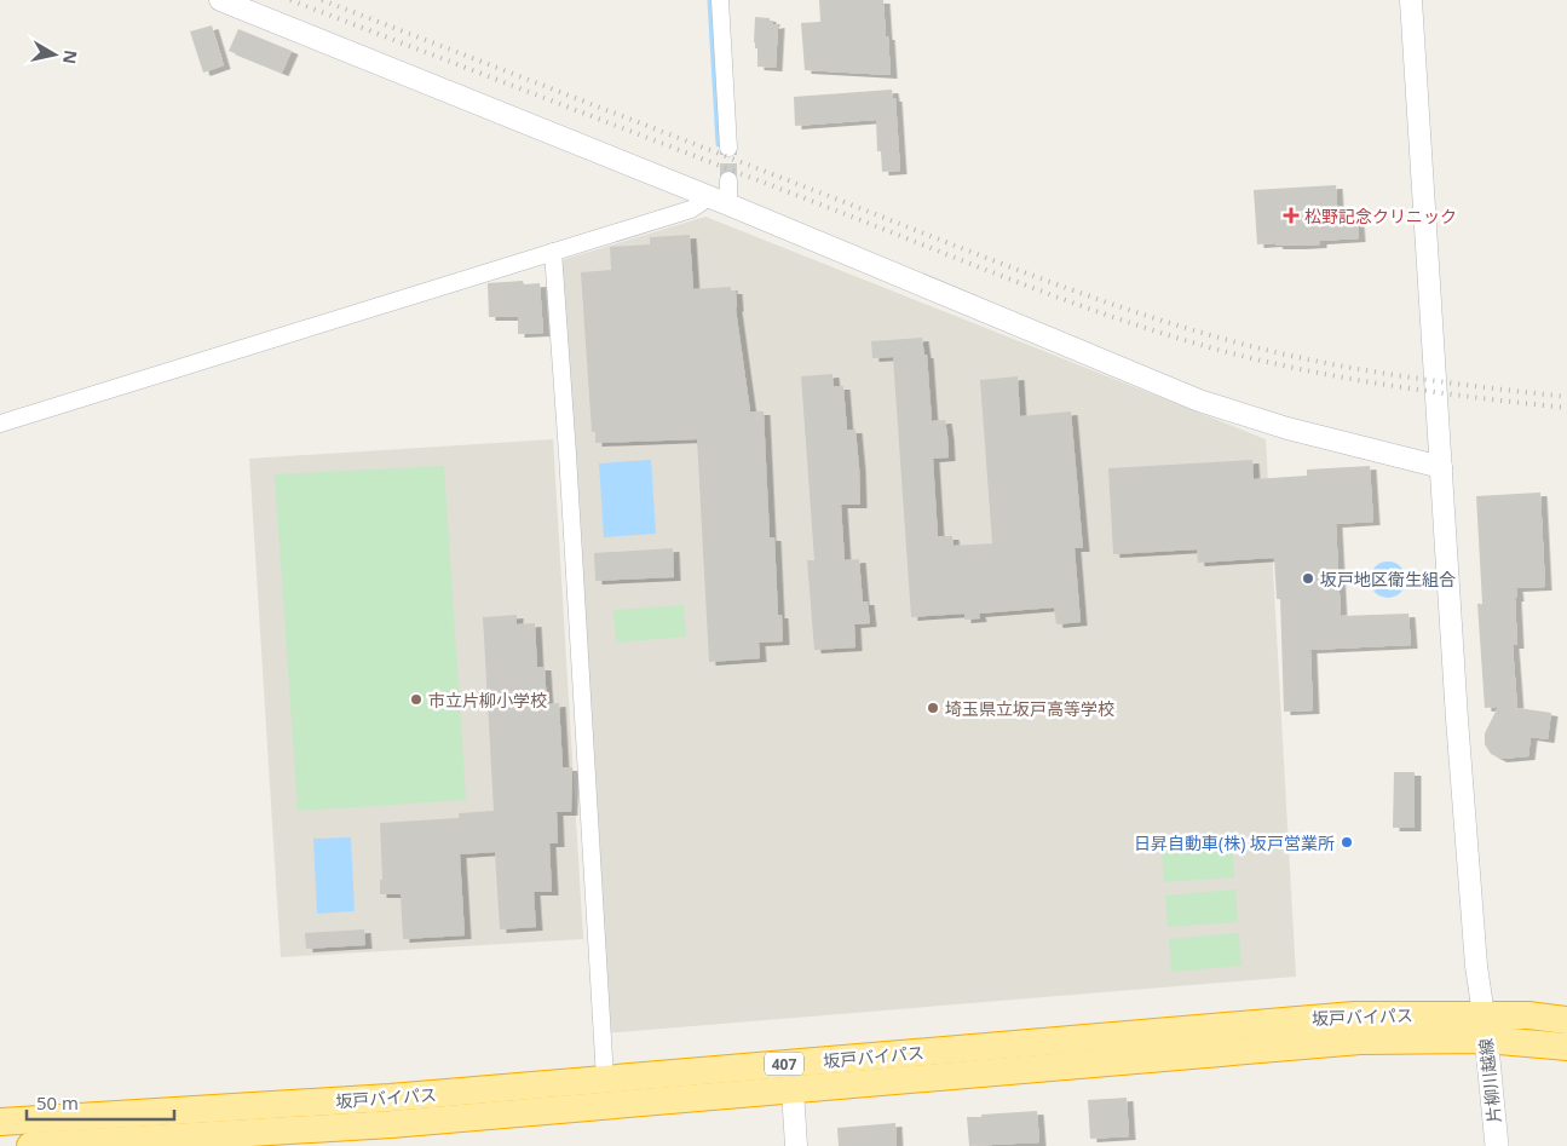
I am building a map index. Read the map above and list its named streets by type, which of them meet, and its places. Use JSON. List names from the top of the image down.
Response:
{
  "streets": {
    "highway": ["坂戸バイパス", "407"],
    "main road": ["片柳川越線"]
  },
  "crossings": [
    ["坂戸バイパス", "片柳川越線"]
  ],
  "places": {
    "health": ["松野記念クリニック"],
    "other": [
      "坂戸地区衛生組合",
      "市立片柳小学校",
      "埼玉県立坂戸高等学校",
      "日昇自動車(株) 坂戸営業所"
    ]
  },
  "scale_bar": "50 m",
  "north": "right"
}
